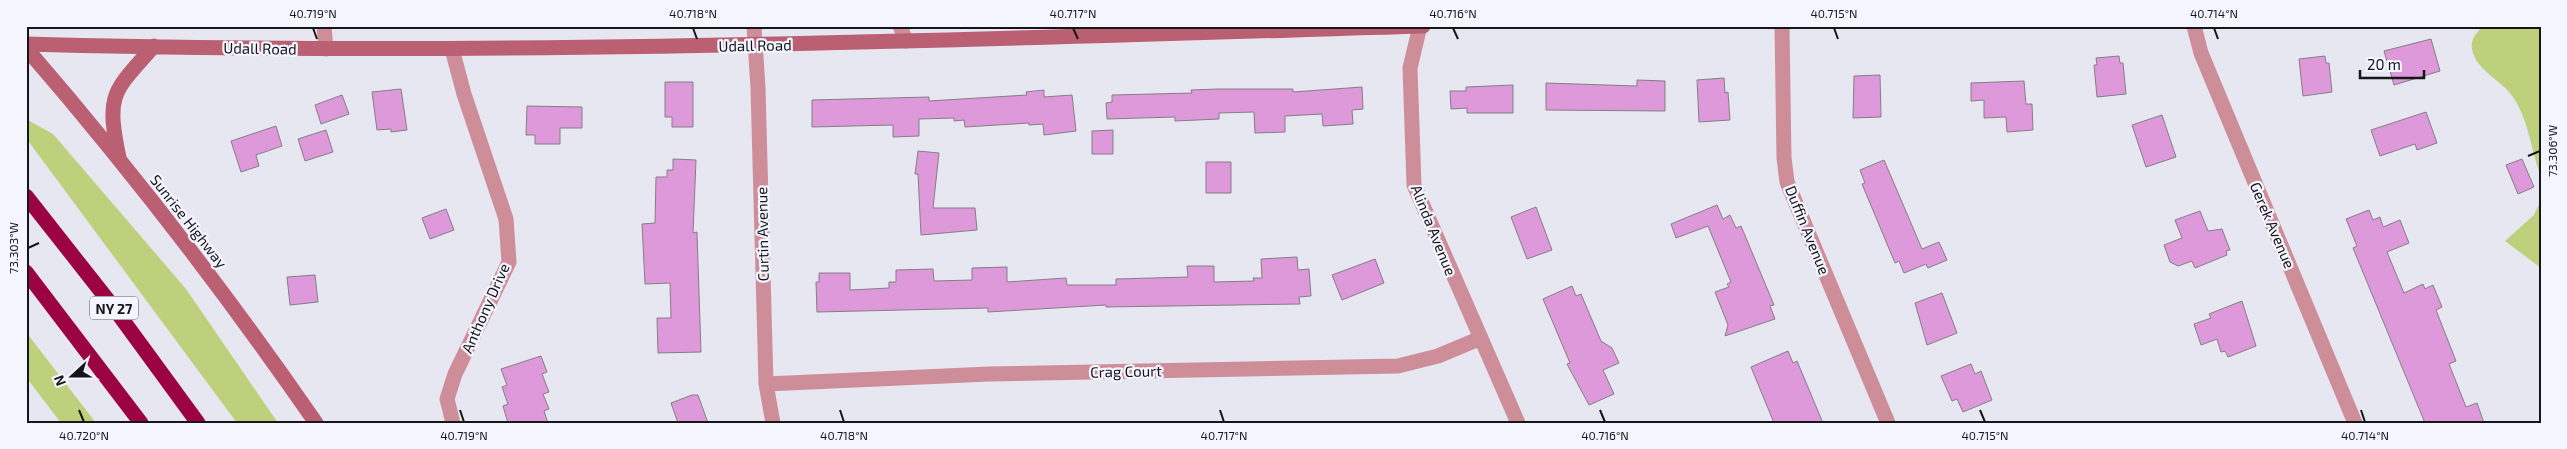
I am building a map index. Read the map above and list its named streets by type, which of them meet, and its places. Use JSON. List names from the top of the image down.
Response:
{
  "streets": {
    "highway": ["NY 27"],
    "main road": ["Udall Road", "Sunrise Highway"],
    "street": [
      "Gerek Avenue",
      "Alinda Avenue",
      "Duffin Avenue",
      "Curtin Avenue",
      "Anthony Drive",
      "Crag Court"
    ]
  },
  "crossings": [
    ["Udall Road", "Sunrise Highway"],
    ["Udall Road", "Alinda Avenue"],
    ["Udall Road", "Curtin Avenue"],
    ["Udall Road", "Anthony Drive"],
    ["Alinda Avenue", "Crag Court"],
    ["Curtin Avenue", "Crag Court"]
  ],
  "scale_bar": "20 m",
  "north": "left",
  "coordinates": [
    "40.719°N",
    "40.718°N",
    "40.717°N",
    "40.716°N",
    "40.715°N",
    "40.714°N",
    "73.306°W",
    "73.303°W",
    "40.720°N"
  ]
}
